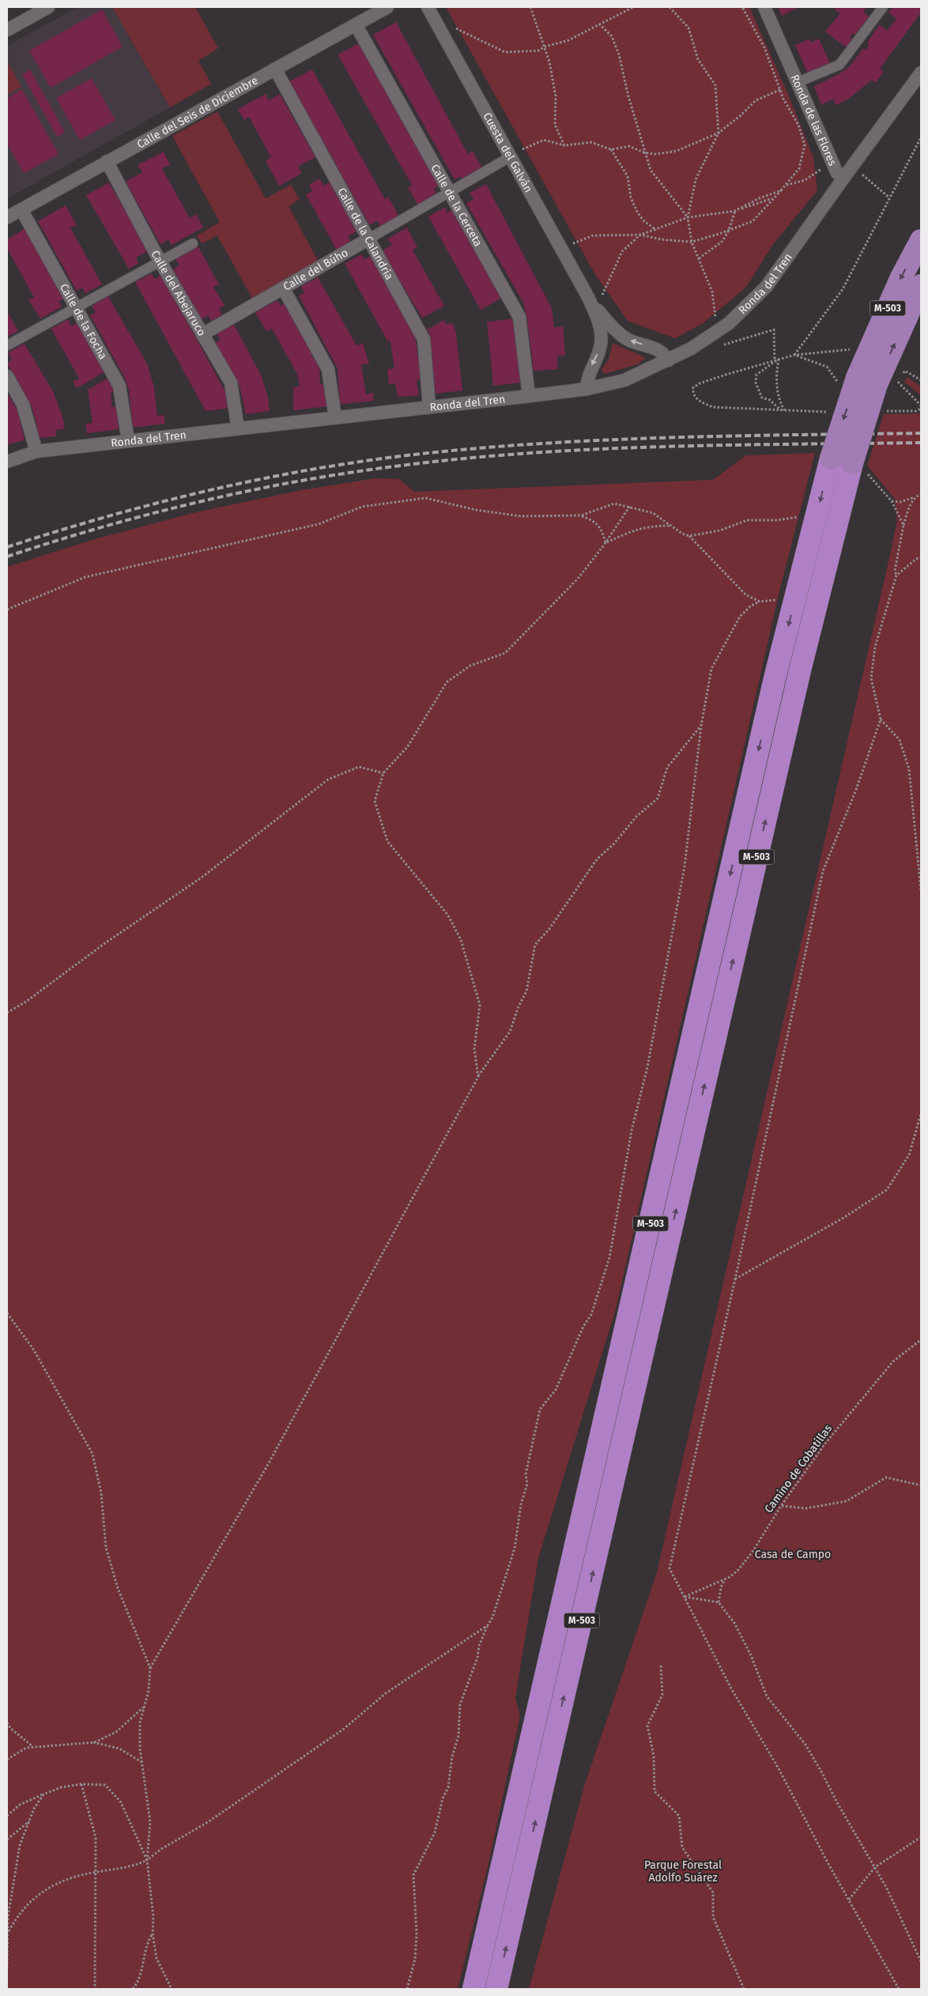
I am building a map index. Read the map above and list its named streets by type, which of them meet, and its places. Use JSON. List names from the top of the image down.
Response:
{
  "streets": {
    "highway": ["M-503"],
    "street": [
      "Calle del Seis de Diciembre",
      "Ronda de las Flores",
      "Cuesta del Galván",
      "Calle de la Cerceta",
      "Calle de la Calandria",
      "Calle del Búho",
      "Ronda del Tren",
      "Calle del Abejaruco",
      "Calle de la Focha"
    ],
    "path": ["Camino de Cobatillas"]
  },
  "crossings": [
    ["Calle del Seis de Diciembre", "Calle de la Cerceta"],
    ["Calle del Seis de Diciembre", "Calle de la Calandria"],
    ["Calle del Seis de Diciembre", "Calle del Abejaruco"],
    ["Calle del Seis de Diciembre", "Calle de la Focha"],
    ["Ronda de las Flores", "Ronda del Tren"],
    ["Cuesta del Galván", "Calle del Búho"],
    ["Cuesta del Galván", "Ronda del Tren"],
    ["Calle de la Cerceta", "Calle del Búho"],
    ["Calle de la Cerceta", "Ronda del Tren"],
    ["Calle de la Calandria", "Calle del Búho"],
    ["Calle de la Calandria", "Ronda del Tren"],
    ["Calle del Búho", "Calle del Abejaruco"],
    ["Ronda del Tren", "Calle del Abejaruco"],
    ["Ronda del Tren", "Calle de la Focha"]
  ],
  "parks": ["Casa de Campo", "Parque Forestal Adolfo Suárez"]
}
